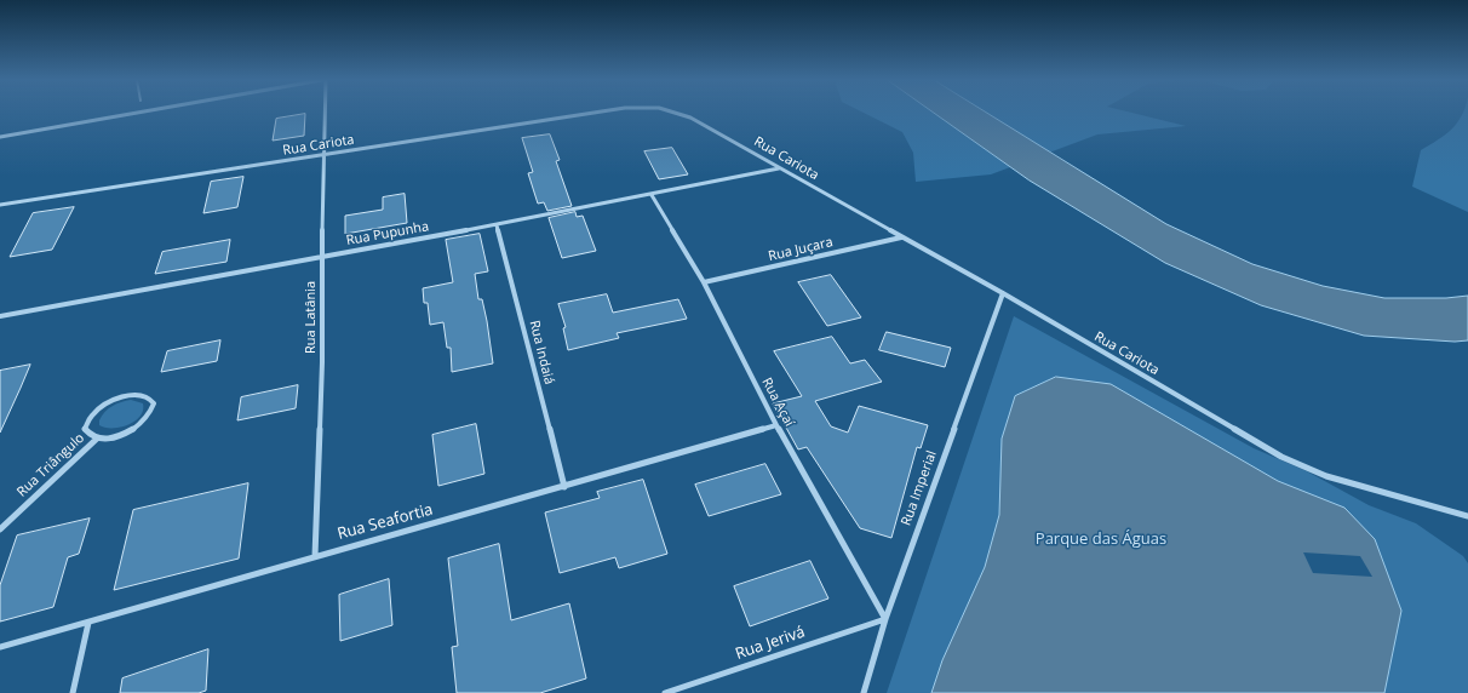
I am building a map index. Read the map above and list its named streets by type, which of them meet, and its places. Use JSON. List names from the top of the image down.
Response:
{
  "streets": {
    "street": [
      "Rua Cariota",
      "Rua Pupunha",
      "Rua Juçara",
      "Rua Latânia",
      "Rua Indaiá",
      "Rua Açaí",
      "Rua Triângulo",
      "Rua Imperial",
      "Rua Seafortia",
      "Rua Jerivá"
    ]
  },
  "crossings": [
    ["Rua Cariota", "Rua Pupunha"],
    ["Rua Cariota", "Rua Juçara"],
    ["Rua Cariota", "Rua Latânia"],
    ["Rua Cariota", "Rua Imperial"],
    ["Rua Pupunha", "Rua Latânia"],
    ["Rua Pupunha", "Rua Indaiá"],
    ["Rua Pupunha", "Rua Açaí"],
    ["Rua Juçara", "Rua Açaí"],
    ["Rua Latânia", "Rua Seafortia"],
    ["Rua Indaiá", "Rua Seafortia"],
    ["Rua Açaí", "Rua Imperial"],
    ["Rua Açaí", "Rua Seafortia"],
    ["Rua Açaí", "Rua Jerivá"],
    ["Rua Imperial", "Rua Jerivá"]
  ],
  "parks": ["Parque das Águas"]
}
